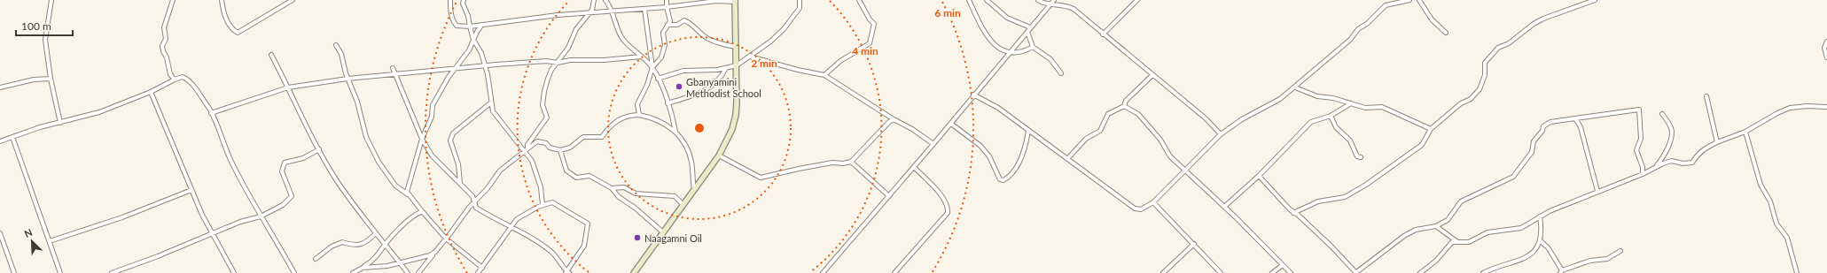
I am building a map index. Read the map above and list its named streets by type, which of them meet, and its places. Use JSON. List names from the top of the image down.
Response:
{
  "places": ["Gbanyamini Methodist School", "Naagamni Oil"],
  "scale_bar": "100 m",
  "north": "top left",
  "rings": ["6 min", "4 min", "2 min"]
}
